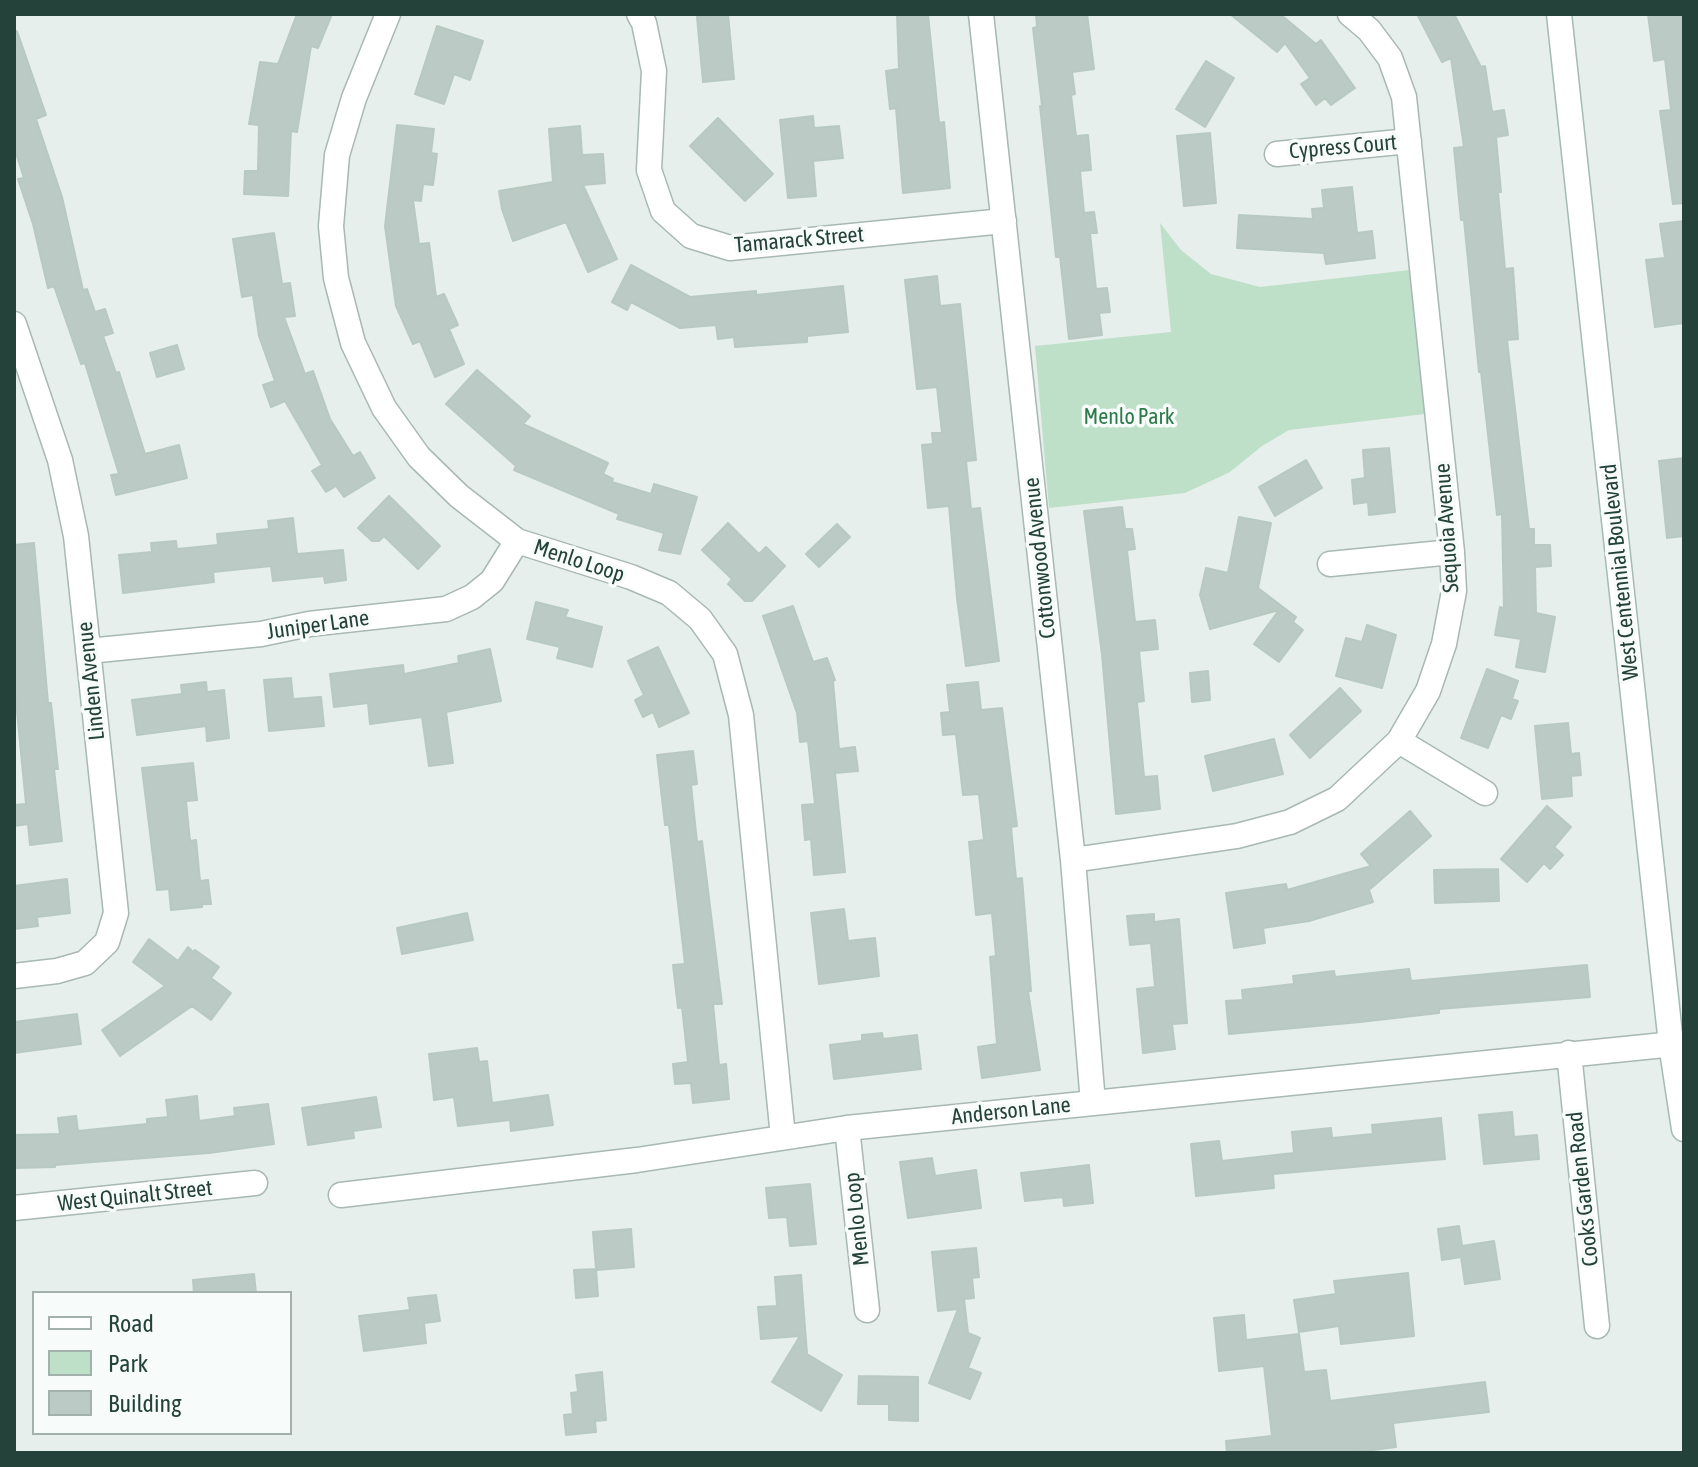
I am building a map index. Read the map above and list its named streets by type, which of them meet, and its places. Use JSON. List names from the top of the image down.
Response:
{
  "streets": {
    "street": [
      "Cypress Court",
      "Tamarack Street",
      "Sequoia Avenue",
      "Cottonwood Avenue",
      "Menlo Loop",
      "West Centennial Boulevard",
      "Juniper Lane",
      "Linden Avenue",
      "Anderson Lane",
      "Cooks Garden Road",
      "West Quinalt Street"
    ]
  },
  "crossings": [
    ["Cypress Court", "Sequoia Avenue"],
    ["Tamarack Street", "Cottonwood Avenue"],
    ["Sequoia Avenue", "Cottonwood Avenue"],
    ["Cottonwood Avenue", "Anderson Lane"],
    ["Menlo Loop", "Juniper Lane"],
    ["Menlo Loop", "Anderson Lane"],
    ["West Centennial Boulevard", "Anderson Lane"],
    ["Juniper Lane", "Linden Avenue"],
    ["Anderson Lane", "Cooks Garden Road"]
  ],
  "parks": ["Menlo Park"],
  "legend": ["Road", "Park", "Building"]
}
